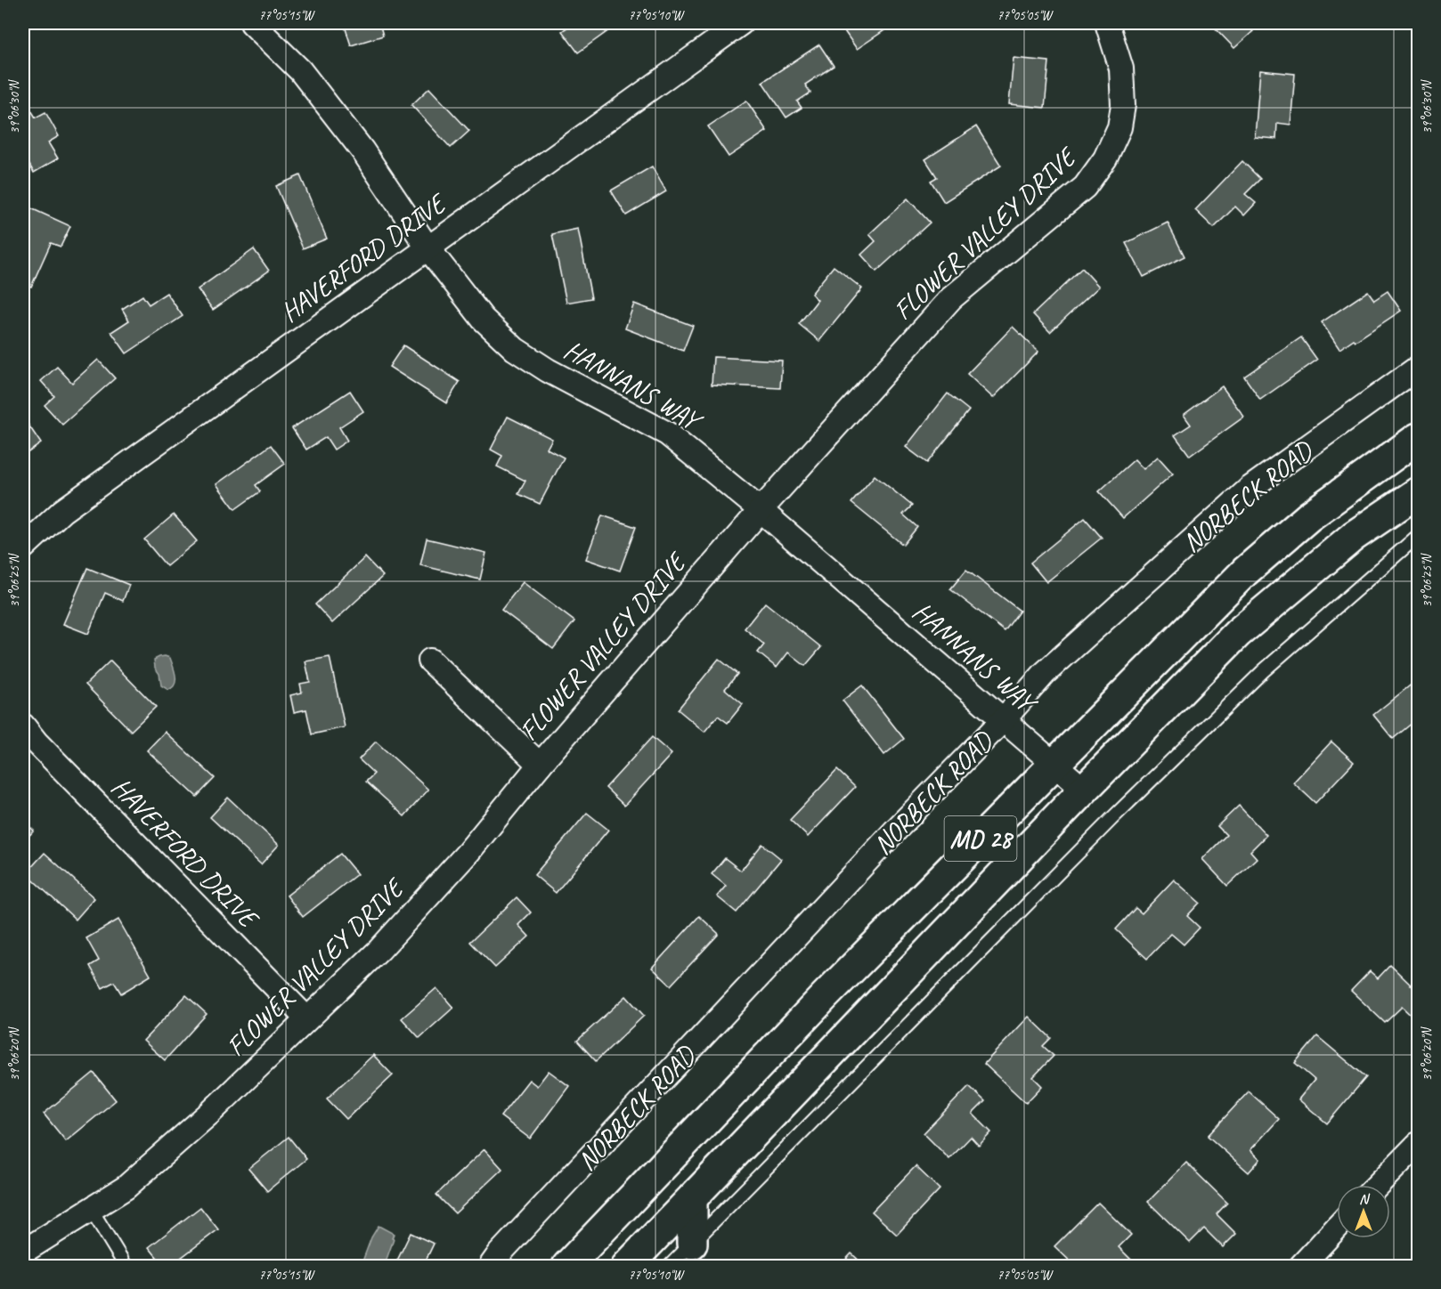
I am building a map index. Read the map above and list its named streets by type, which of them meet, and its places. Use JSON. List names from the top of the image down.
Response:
{
  "streets": {
    "main road": ["NORBECK ROAD", "MD 28"],
    "street": ["FLOWER VALLEY DRIVE", "HAVERFORD DRIVE", "HANNANS WAY"]
  },
  "crossings": [
    ["FLOWER VALLEY DRIVE", "HAVERFORD DRIVE"],
    ["FLOWER VALLEY DRIVE", "HANNANS WAY"],
    ["HAVERFORD DRIVE", "HANNANS WAY"],
    ["HANNANS WAY", "NORBECK ROAD"],
    ["HANNANS WAY", "MD 28"]
  ],
  "north": "top",
  "coordinates": [
    "77°05'15\"W",
    "77°05'10\"W",
    "77°05'05\"W",
    "39°06'30\"N",
    "39°06'25\"N",
    "39°06'20\"N"
  ]
}
